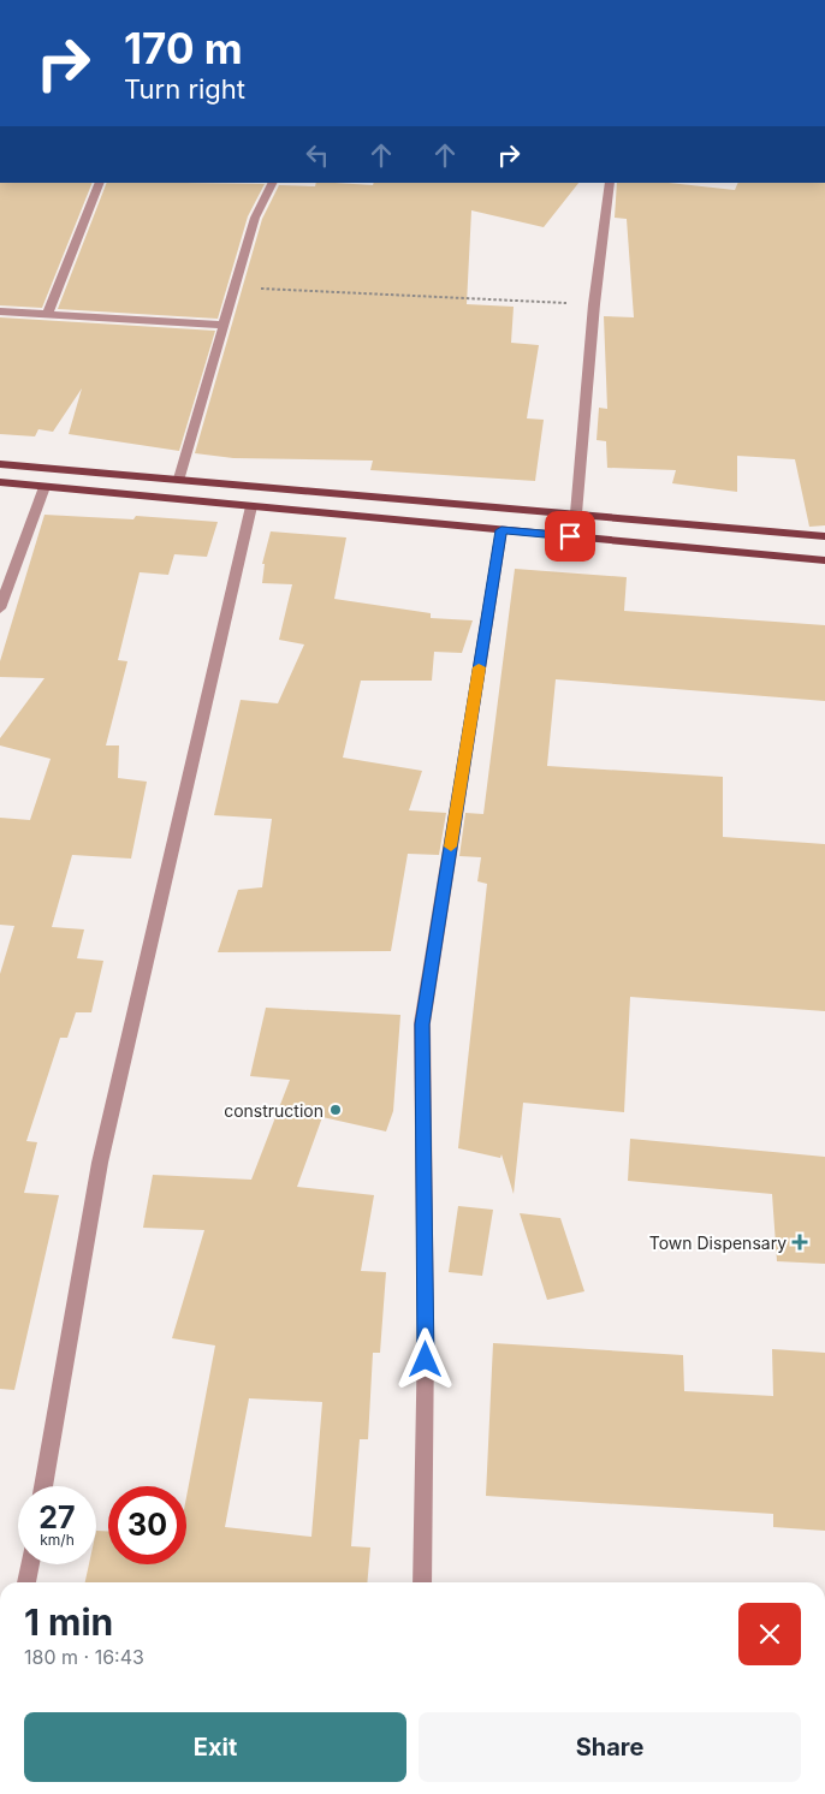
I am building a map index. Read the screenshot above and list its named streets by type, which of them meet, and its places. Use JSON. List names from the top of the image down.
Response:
{
  "places": {
    "other": ["construction"],
    "health": ["Town Dispensary"]
  },
  "page": {
    "turn": ["170 m", "Turn right"],
    "speed": "27 km/h",
    "limit": "30",
    "heading": ["1 min", "180 m · 16:43"],
    "buttons": ["Exit", "Share"]
  }
}
